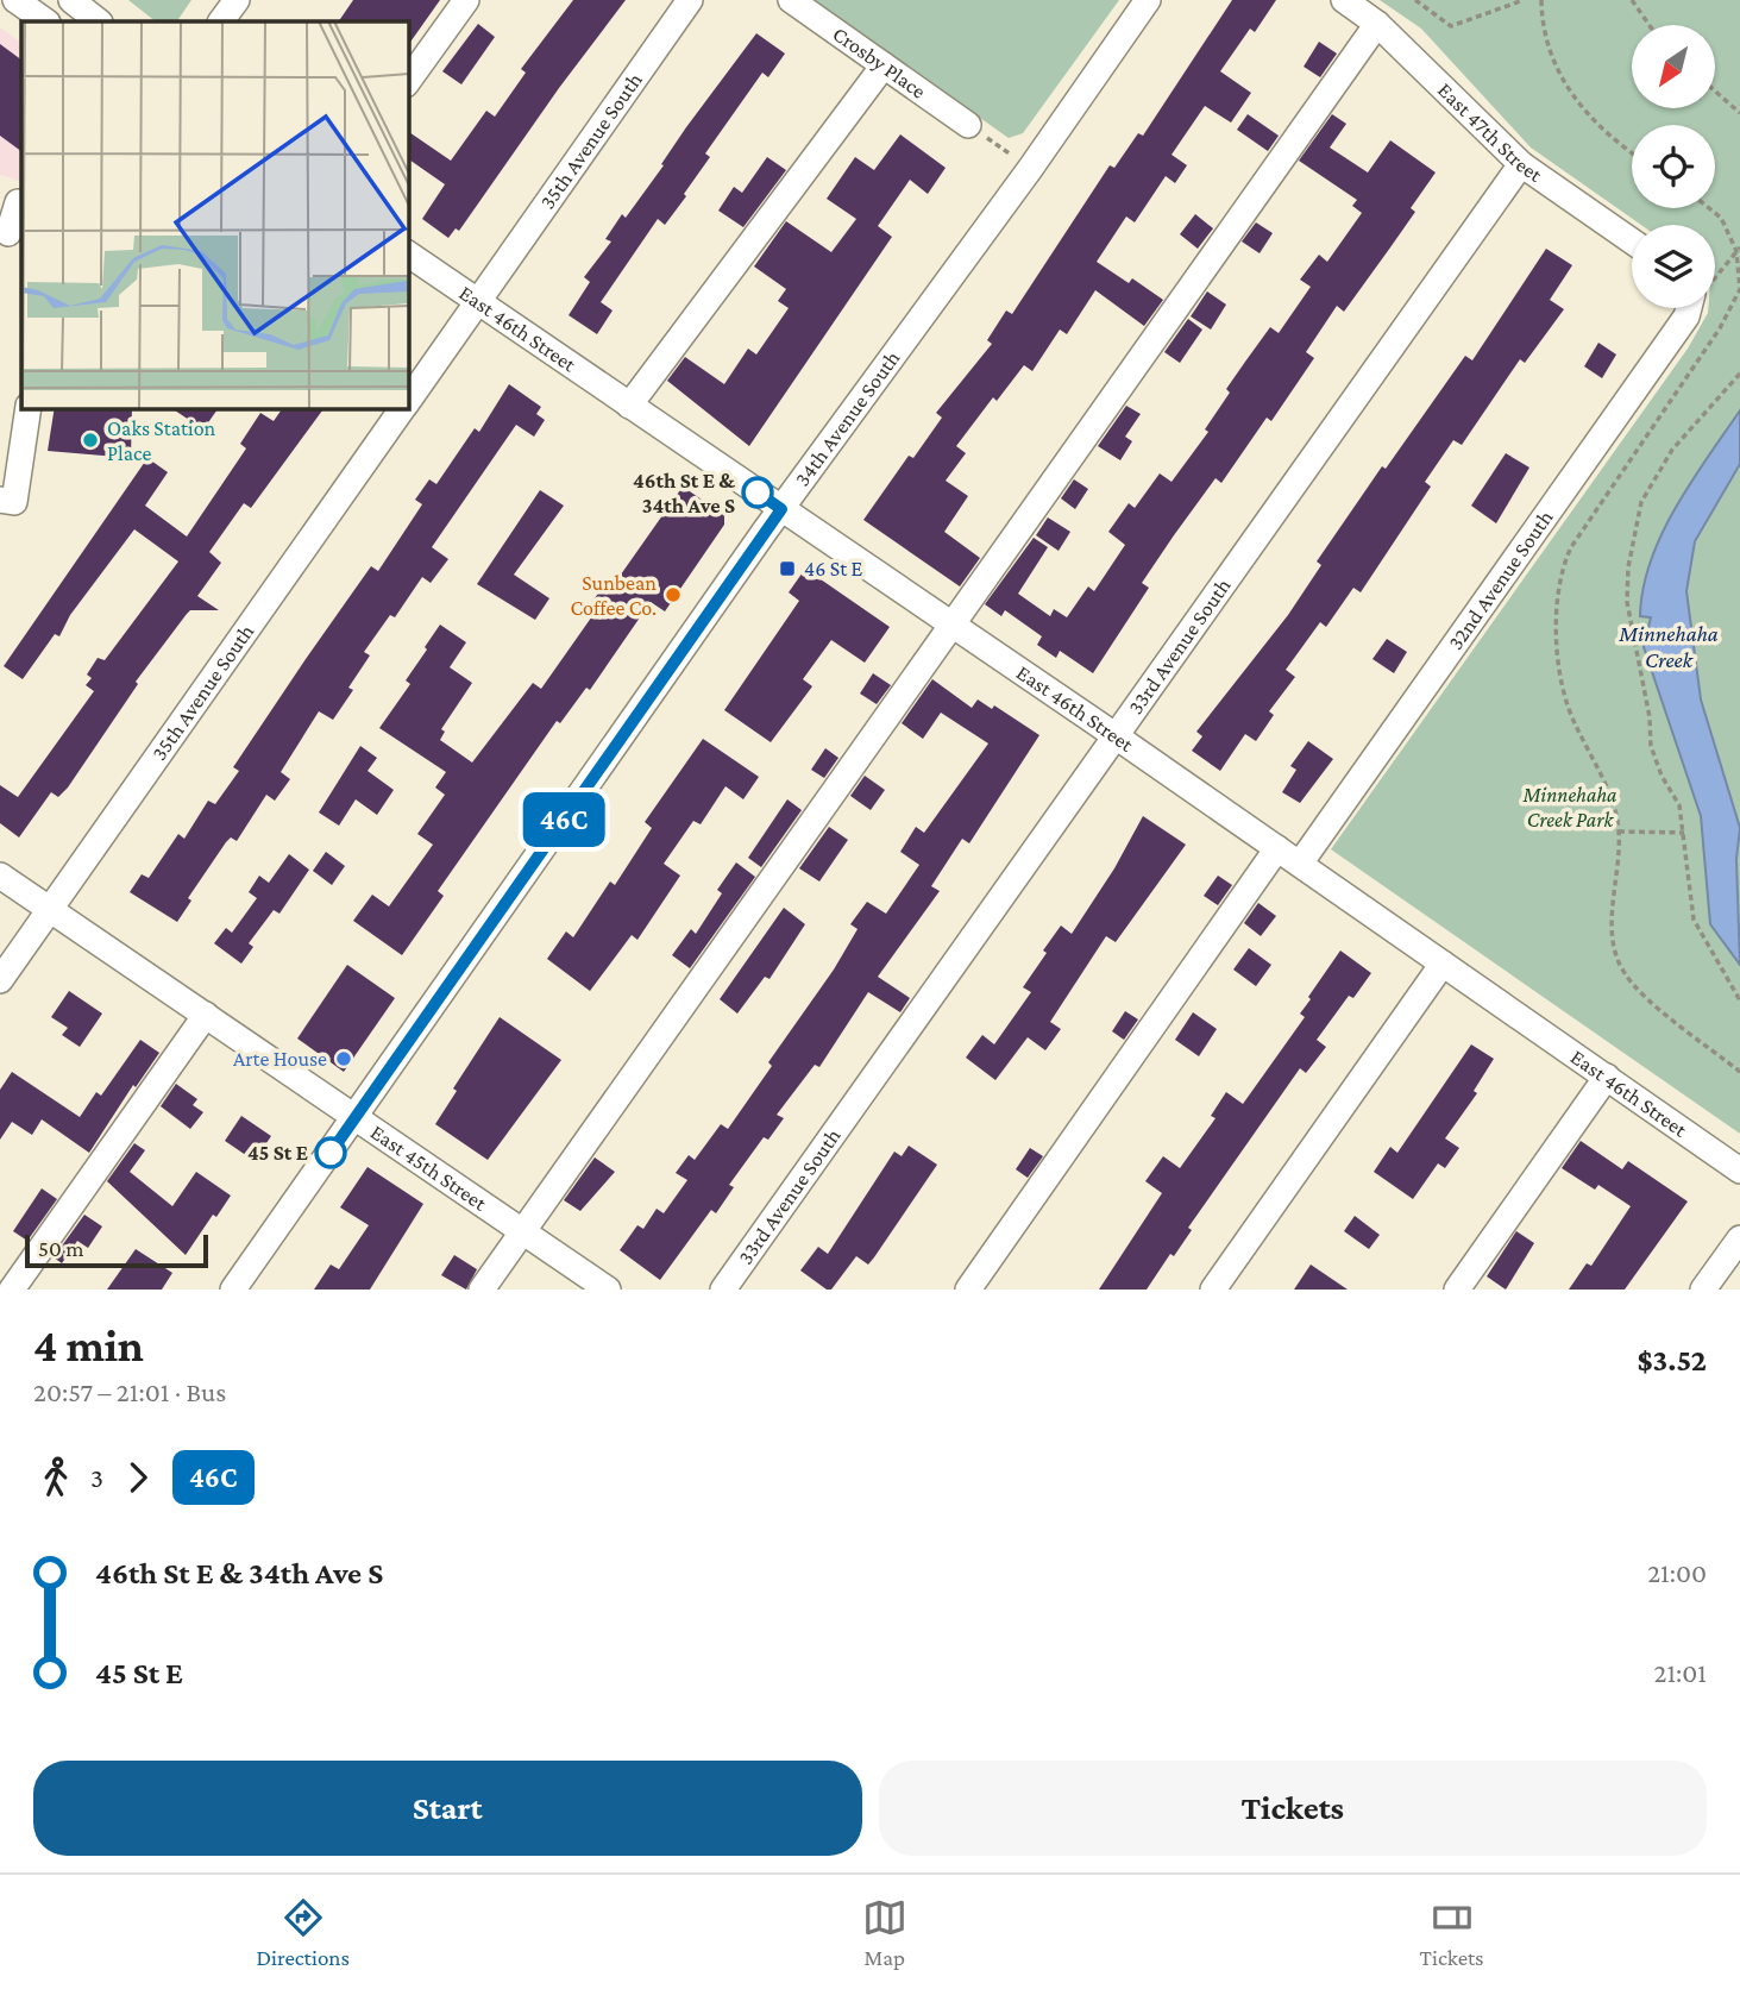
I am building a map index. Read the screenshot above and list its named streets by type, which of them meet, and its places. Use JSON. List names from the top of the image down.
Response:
{
  "streets": {
    "street": [
      "Crosby Place",
      "East 47th Street",
      "35th Avenue South",
      "East 46th Street",
      "34th Avenue South",
      "32nd Avenue South",
      "33rd Avenue South",
      "East 45th Street"
    ]
  },
  "crossings": [
    ["East 47th Street", "33rd Avenue South"],
    ["35th Avenue South", "East 46th Street"],
    ["35th Avenue South", "East 45th Street"],
    ["East 46th Street", "34th Avenue South"],
    ["East 46th Street", "32nd Avenue South"],
    ["East 46th Street", "33rd Avenue South"],
    ["34th Avenue South", "East 45th Street"]
  ],
  "water": ["Minnehaha Creek"],
  "parks": ["Minnehaha Creek Park"],
  "places": {
    "other": [
      "Oaks Station Place",
      "46th St E & 34th Ave S",
      "Sunbean Coffee Co.",
      "Arte House",
      "45 St E"
    ],
    "transit": ["46 St E"]
  },
  "lines": ["bus line 46C"],
  "scale_bar": "50 m",
  "north": "bottom left",
  "page": {
    "on_map": "46C",
    "scale": "50 m",
    "heading": ["4 min", "20:57 – 21:01 · Bus", "$3.52"],
    "legs": ["3", "46C"],
    "list": [
      {
        "name": "46th St E & 34th Ave S",
        "value": "21:00"
      },
      {
        "name": "45 St E",
        "value": "21:01"
      }
    ],
    "buttons": ["Start", "Tickets"],
    "tabs": ["Directions", "Map", "Tickets"]
  }
}
